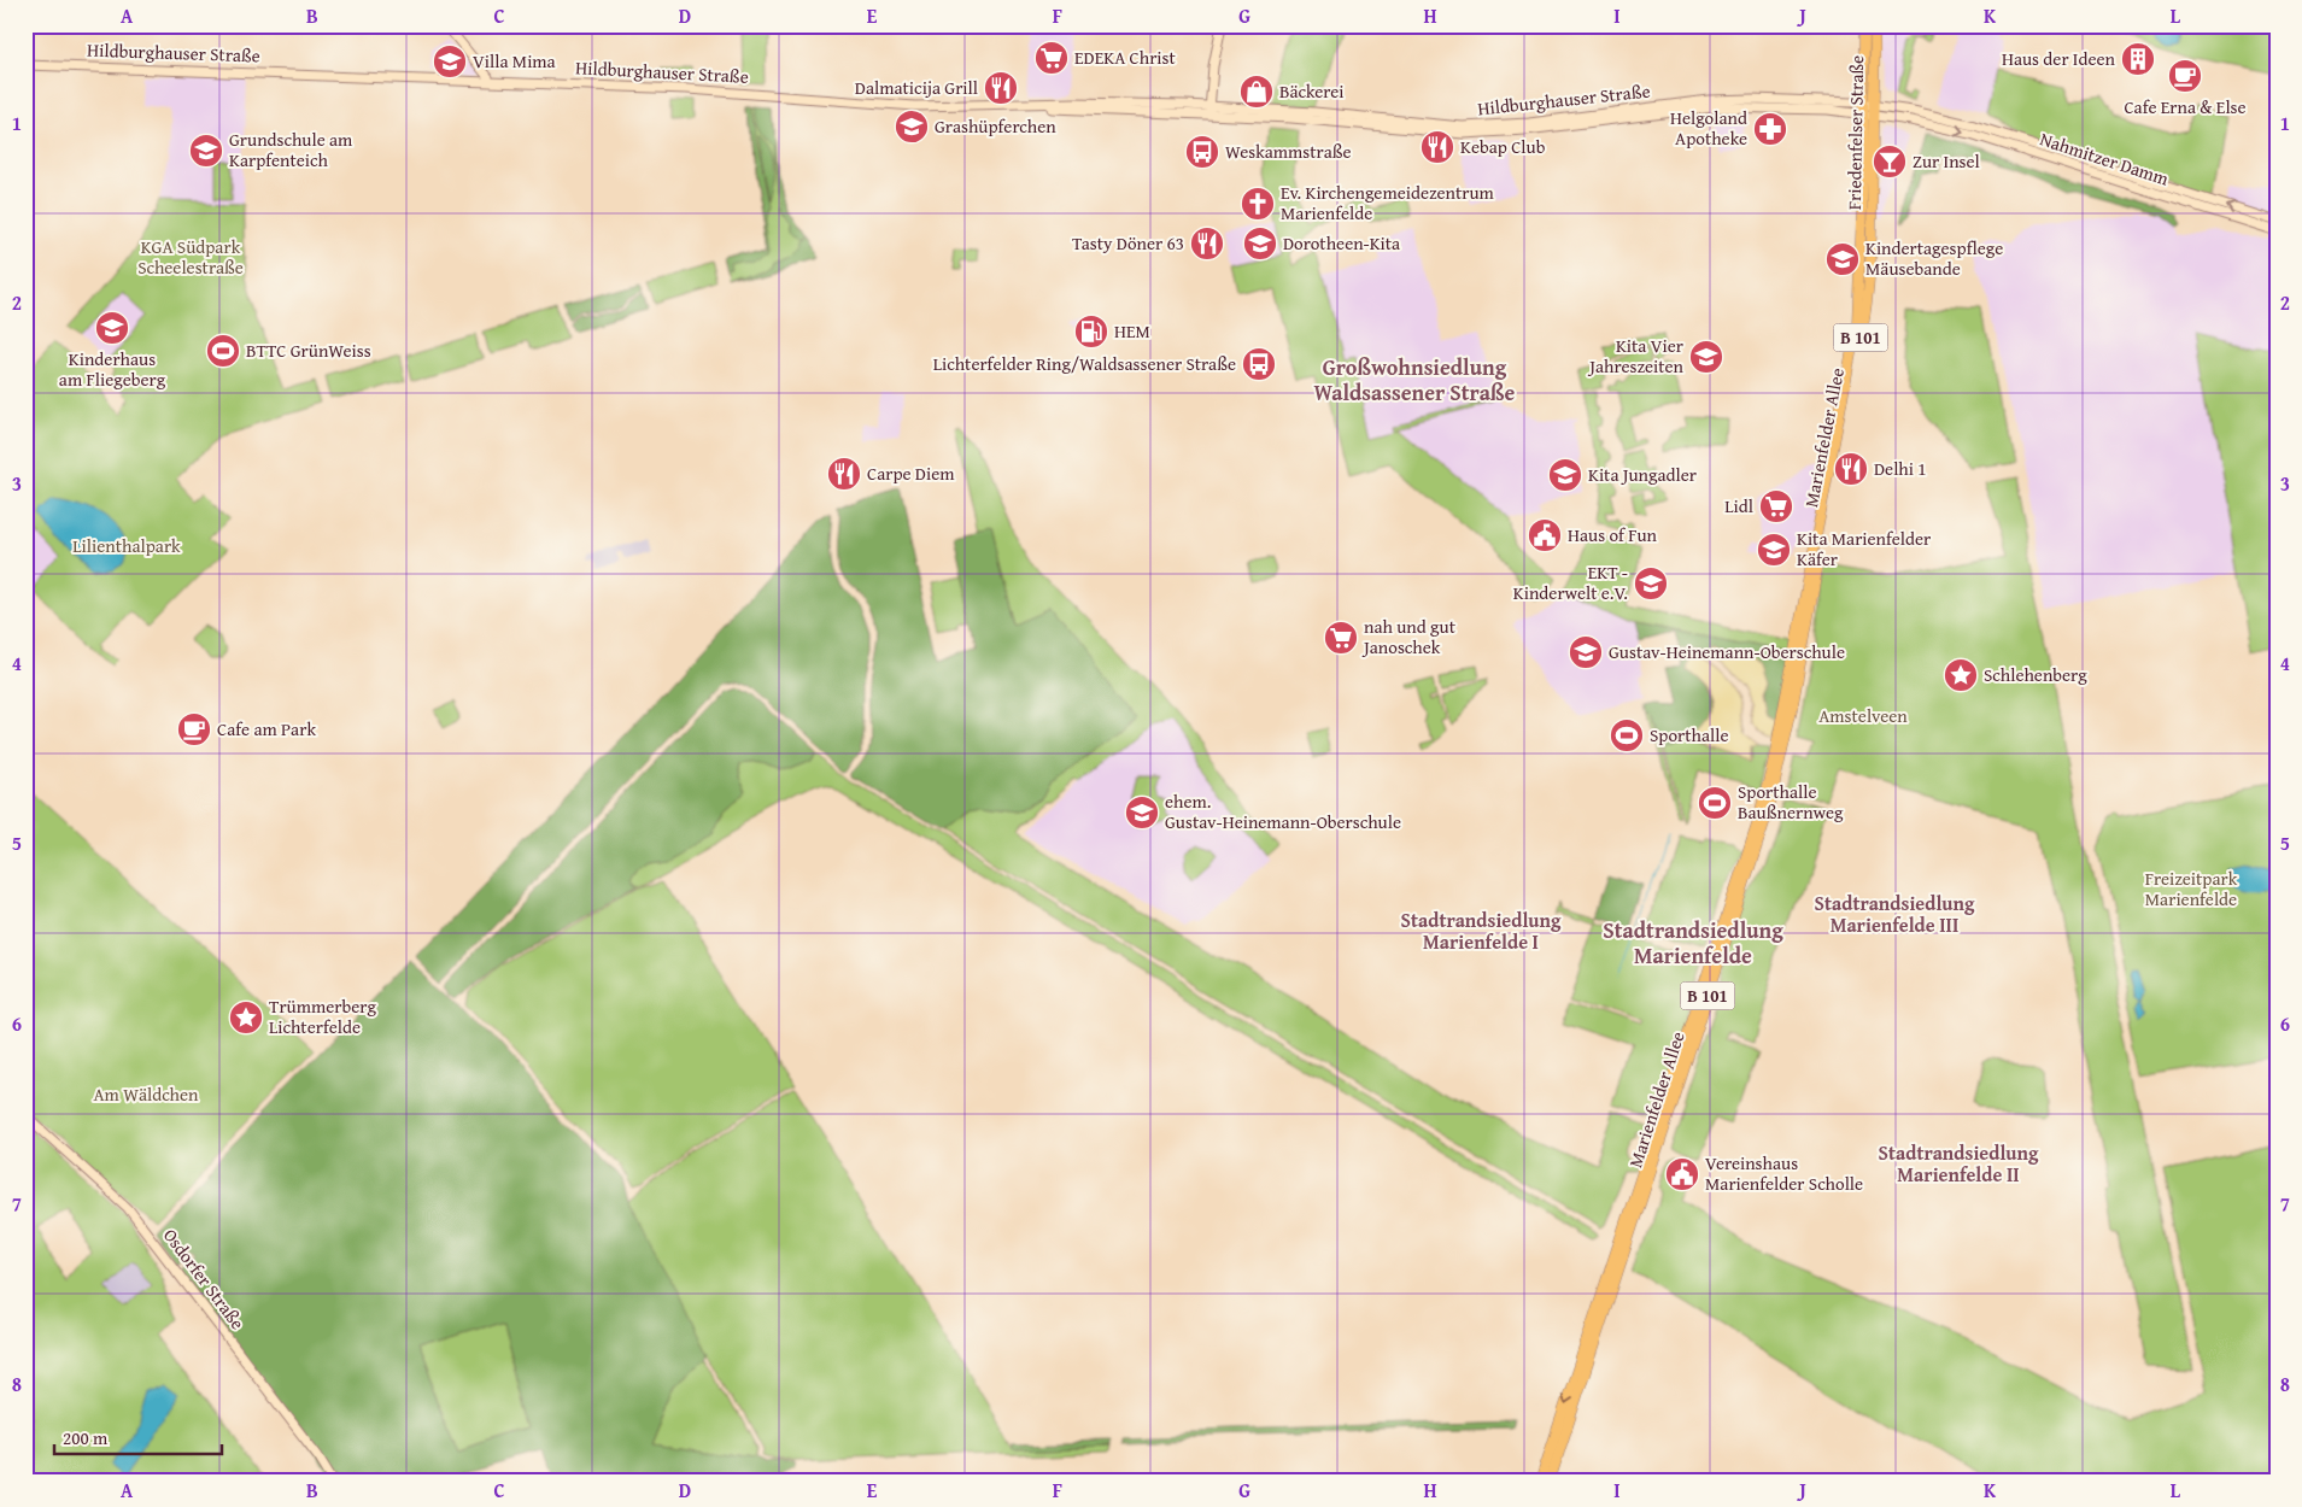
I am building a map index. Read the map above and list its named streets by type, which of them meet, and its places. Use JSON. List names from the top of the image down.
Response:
{
  "streets": {
    "main road": [
      "Hildburghauser Straße",
      "Friedenfelser Straße",
      "Nahmitzer Damm",
      "B 101",
      "Marienfelder Allee",
      "Osdorfer Straße"
    ]
  },
  "crossings": [
    ["Hildburghauser Straße", "Friedenfelser Straße"],
    ["Hildburghauser Straße", "Nahmitzer Damm"],
    ["Friedenfelser Straße", "Marienfelder Allee"],
    ["B 101", "Marienfelder Allee"]
  ],
  "districts": [
    "Großwohnsiedlung Waldsassener Straße",
    "Stadtrandsiedlung Marienfelde III",
    "Stadtrandsiedlung Marienfelde I",
    "Stadtrandsiedlung Marienfelde",
    "Stadtrandsiedlung Marienfelde II"
  ],
  "parks": [
    "KGA Südpark Scheelestraße",
    "Lilienthalpark",
    "Amstelveen",
    "Freizeitpark Marienfelde",
    "Am Wäldchen"
  ],
  "places": {
    "supermarket": ["EDEKA Christ", "Lidl", "nah und gut Janoschek"],
    "building": ["Haus der Ideen"],
    "school or university": [
      "Villa Mima",
      "Grashüpferchen",
      "Grundschule am Karpfenteich",
      "Dorotheen-Kita",
      "Kindertagespflege Mäusebande",
      "Kinderhaus am Fliegeberg",
      "Kita Vier Jahreszeiten",
      "Kita Jungadler",
      "Kita Marienfelder Käfer",
      "EKT - Kinderwelt e.V.",
      "Gustav-Heinemann-Oberschule",
      "ehem. Gustav-Heinemann-Oberschule"
    ],
    "cafe": ["Cafe Erna & Else", "Cafe am Park"],
    "restaurant": [
      "Dalmaticija Grill",
      "Kebap Club",
      "Tasty Döner 63",
      "Delhi 1",
      "Carpe Diem"
    ],
    "shop": ["Bäckerei"],
    "pharmacy": ["Helgoland Apotheke"],
    "bus stop": ["Weskammstraße", "Lichterfelder Ring/Waldsassener Straße"],
    "bar": ["Zur Insel"],
    "church": ["Ev. Kirchengemeidezentrum Marienfelde"],
    "fuel station": ["HEM"],
    "sports": ["BTTC GrünWeiss", "Sporthalle", "Sporthalle Baußnernweg"],
    "public building": ["Haus of Fun", "Vereinshaus Marienfelder Scholle"],
    "place": ["Schlehenberg", "Trümmerberg Lichterfelde"]
  },
  "scale_bar": "200 m",
  "grid": {
    "columns": [
      "A",
      "B",
      "C",
      "D",
      "E",
      "F",
      "G",
      "H",
      "I",
      "J",
      "K",
      "L"
    ],
    "rows": [
      "1",
      "2",
      "3",
      "4",
      "5",
      "6",
      "7",
      "8"
    ]
  }
}
